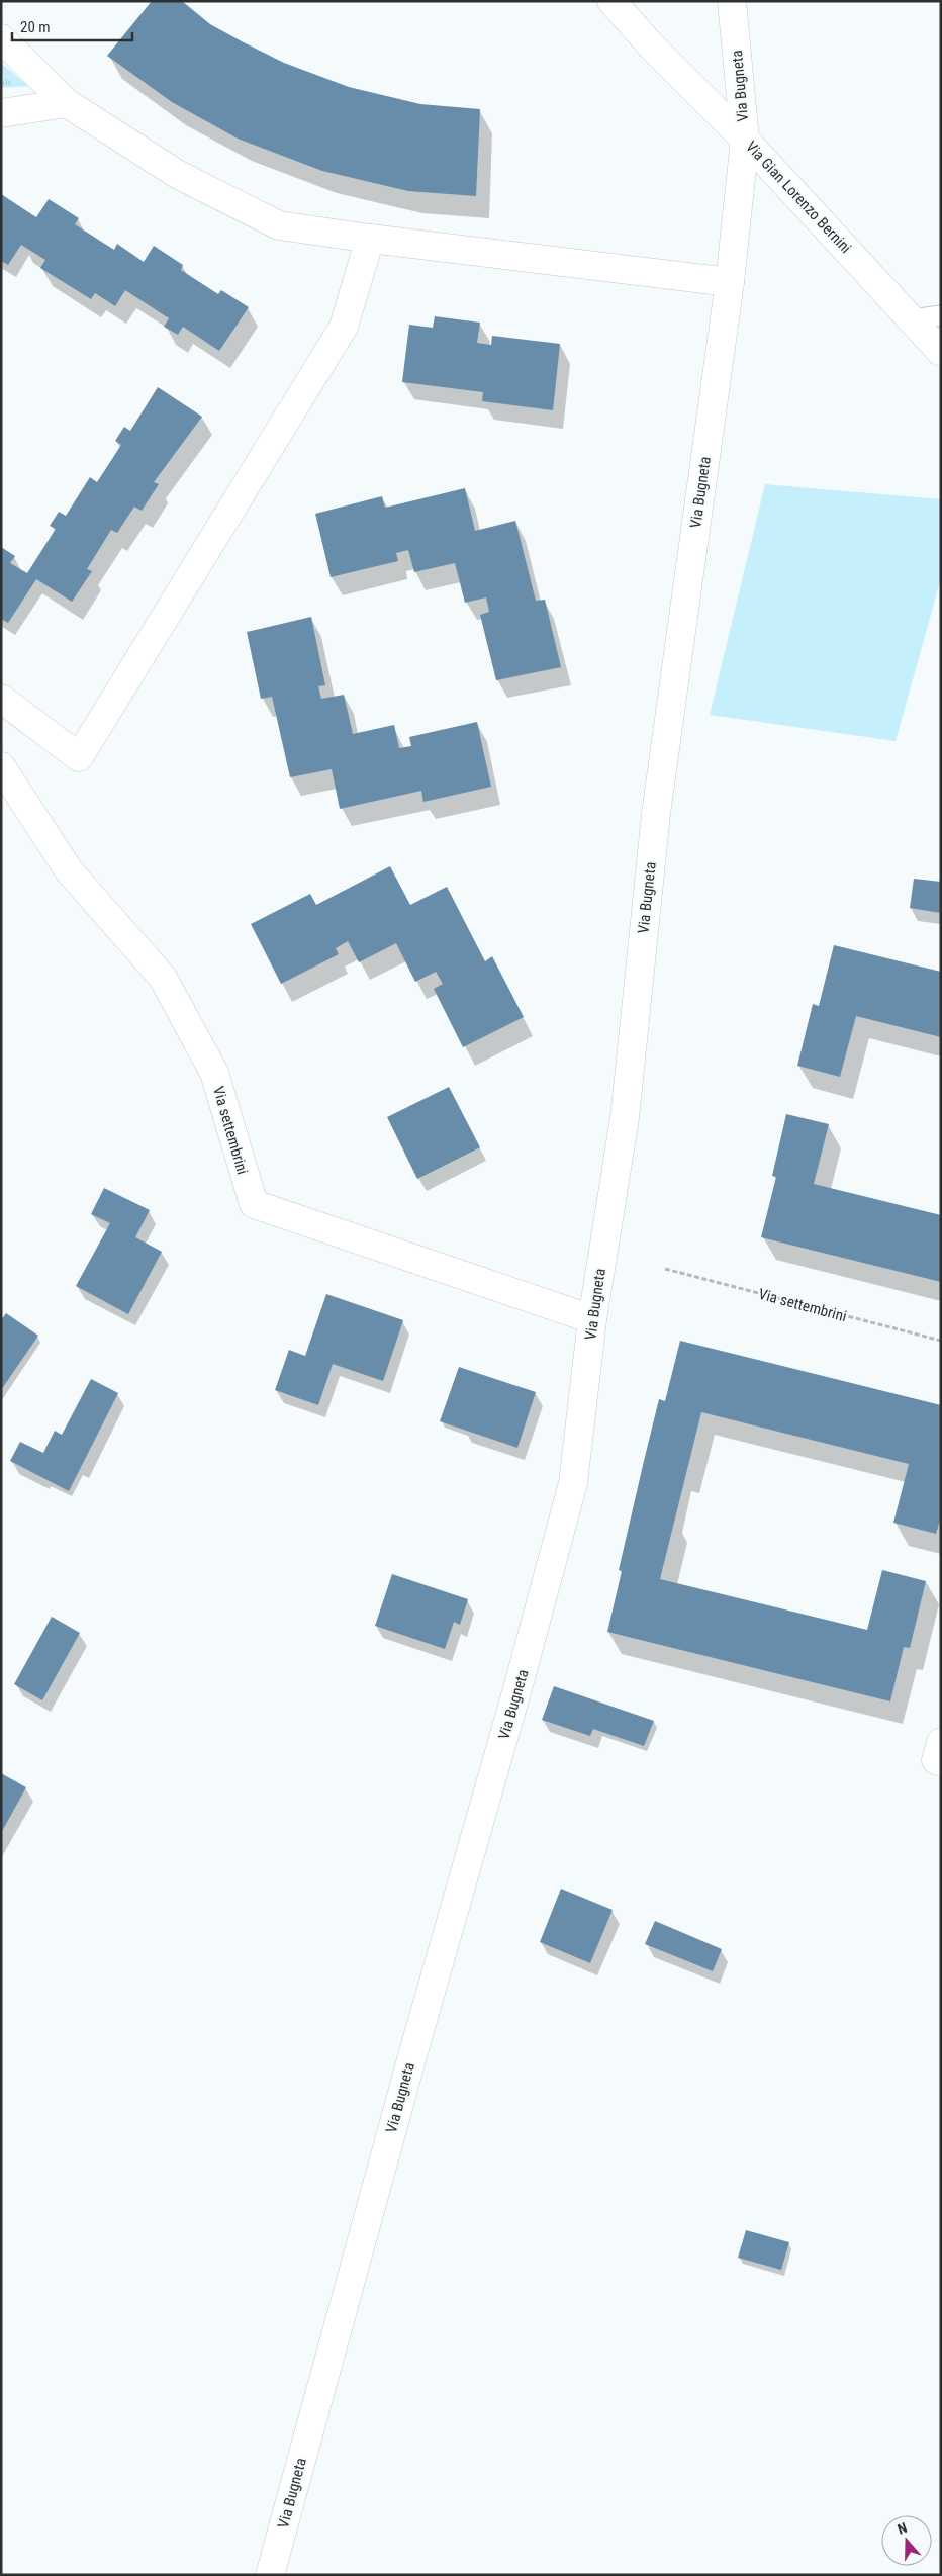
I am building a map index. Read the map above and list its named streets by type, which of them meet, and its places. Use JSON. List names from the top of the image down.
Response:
{
  "streets": {
    "street": ["Via Bugneta", "Via Gian Lorenzo Bernini", "Via settembrini"]
  },
  "crossings": [
    ["Via Bugneta", "Via Gian Lorenzo Bernini"],
    ["Via Bugneta", "Via settembrini"]
  ],
  "scale_bar": "20 m",
  "north": "top"
}
